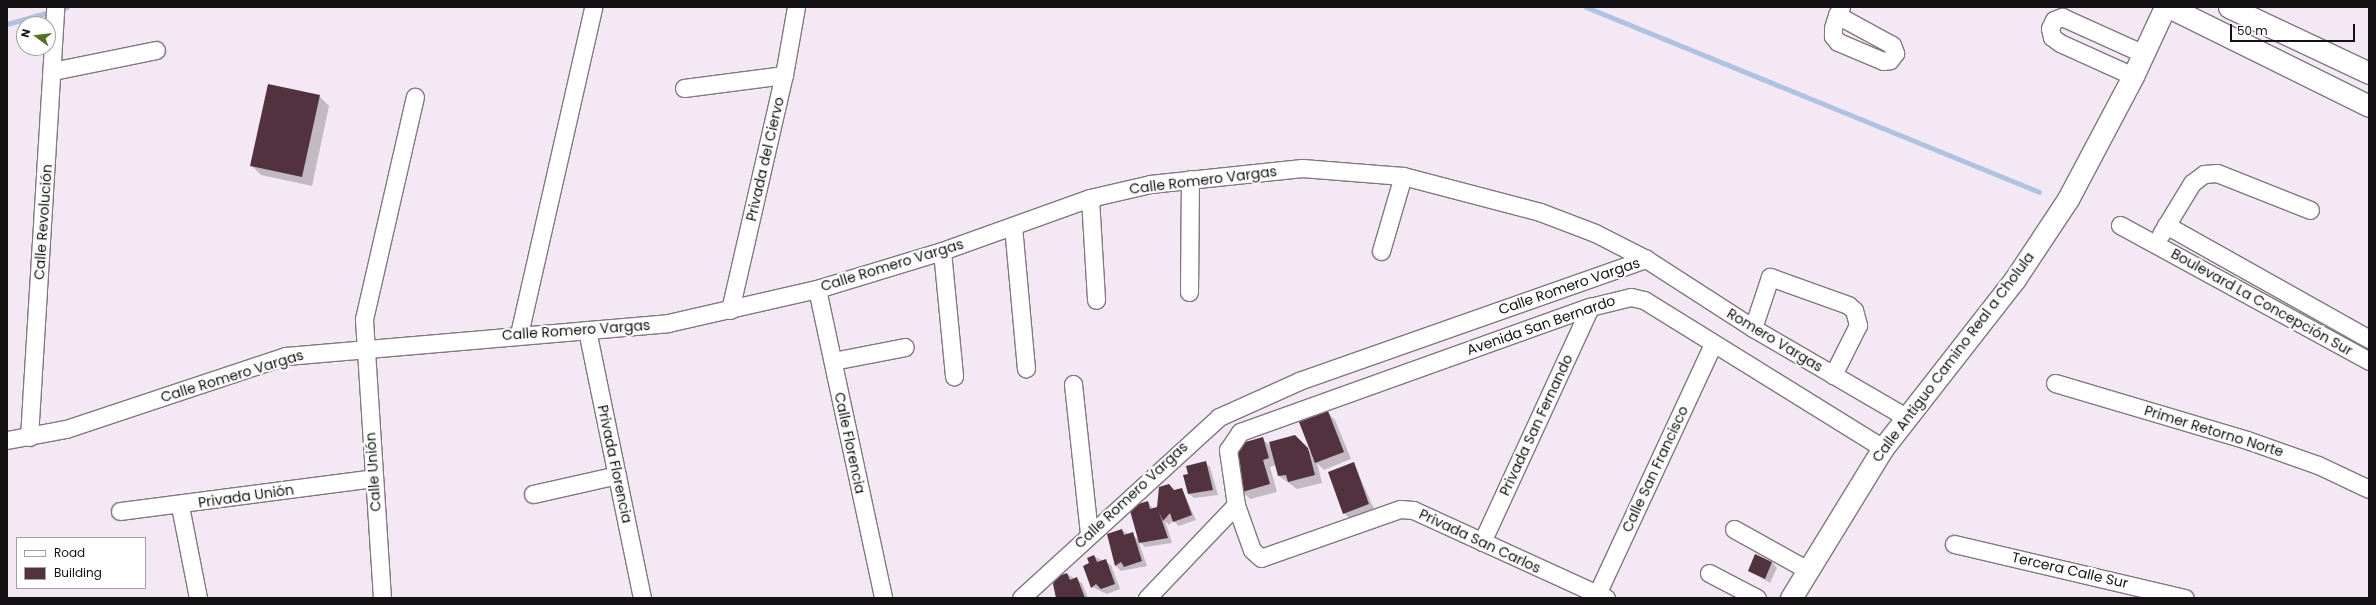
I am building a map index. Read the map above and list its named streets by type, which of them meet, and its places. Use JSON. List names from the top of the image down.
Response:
{
  "streets": {
    "main road": ["Calle Antiguo Camino Real a Cholula"],
    "street": [
      "Privada del Ciervo",
      "Calle Romero Vargas",
      "Calle Revolución",
      "Boulevard La Concepción Sur",
      "Avenida San Bernardo",
      "Romero Vargas",
      "Privada San Fernando",
      "Primer Retorno Norte",
      "Calle Florencia",
      "Privada Florencia",
      "Calle San Francisco",
      "Calle Unión",
      "Privada Unión",
      "Privada San Carlos",
      "Tercera Calle Sur"
    ]
  },
  "crossings": [
    ["Privada del Ciervo", "Calle Romero Vargas"],
    ["Calle Romero Vargas", "Calle Revolución"],
    ["Calle Romero Vargas", "Romero Vargas"],
    ["Calle Romero Vargas", "Calle Florencia"],
    ["Calle Romero Vargas", "Privada Florencia"],
    ["Calle Romero Vargas", "Calle Unión"],
    ["Avenida San Bernardo", "Calle Antiguo Camino Real a Cholula"],
    ["Avenida San Bernardo", "Privada San Fernando"],
    ["Avenida San Bernardo", "Calle San Francisco"],
    ["Avenida San Bernardo", "Privada San Carlos"],
    ["Romero Vargas", "Calle Antiguo Camino Real a Cholula"],
    ["Privada San Fernando", "Privada San Carlos"],
    ["Calle San Francisco", "Privada San Carlos"],
    ["Calle Unión", "Privada Unión"]
  ],
  "legend": ["Road", "Building"],
  "scale_bar": "50 m",
  "north": "left"
}
